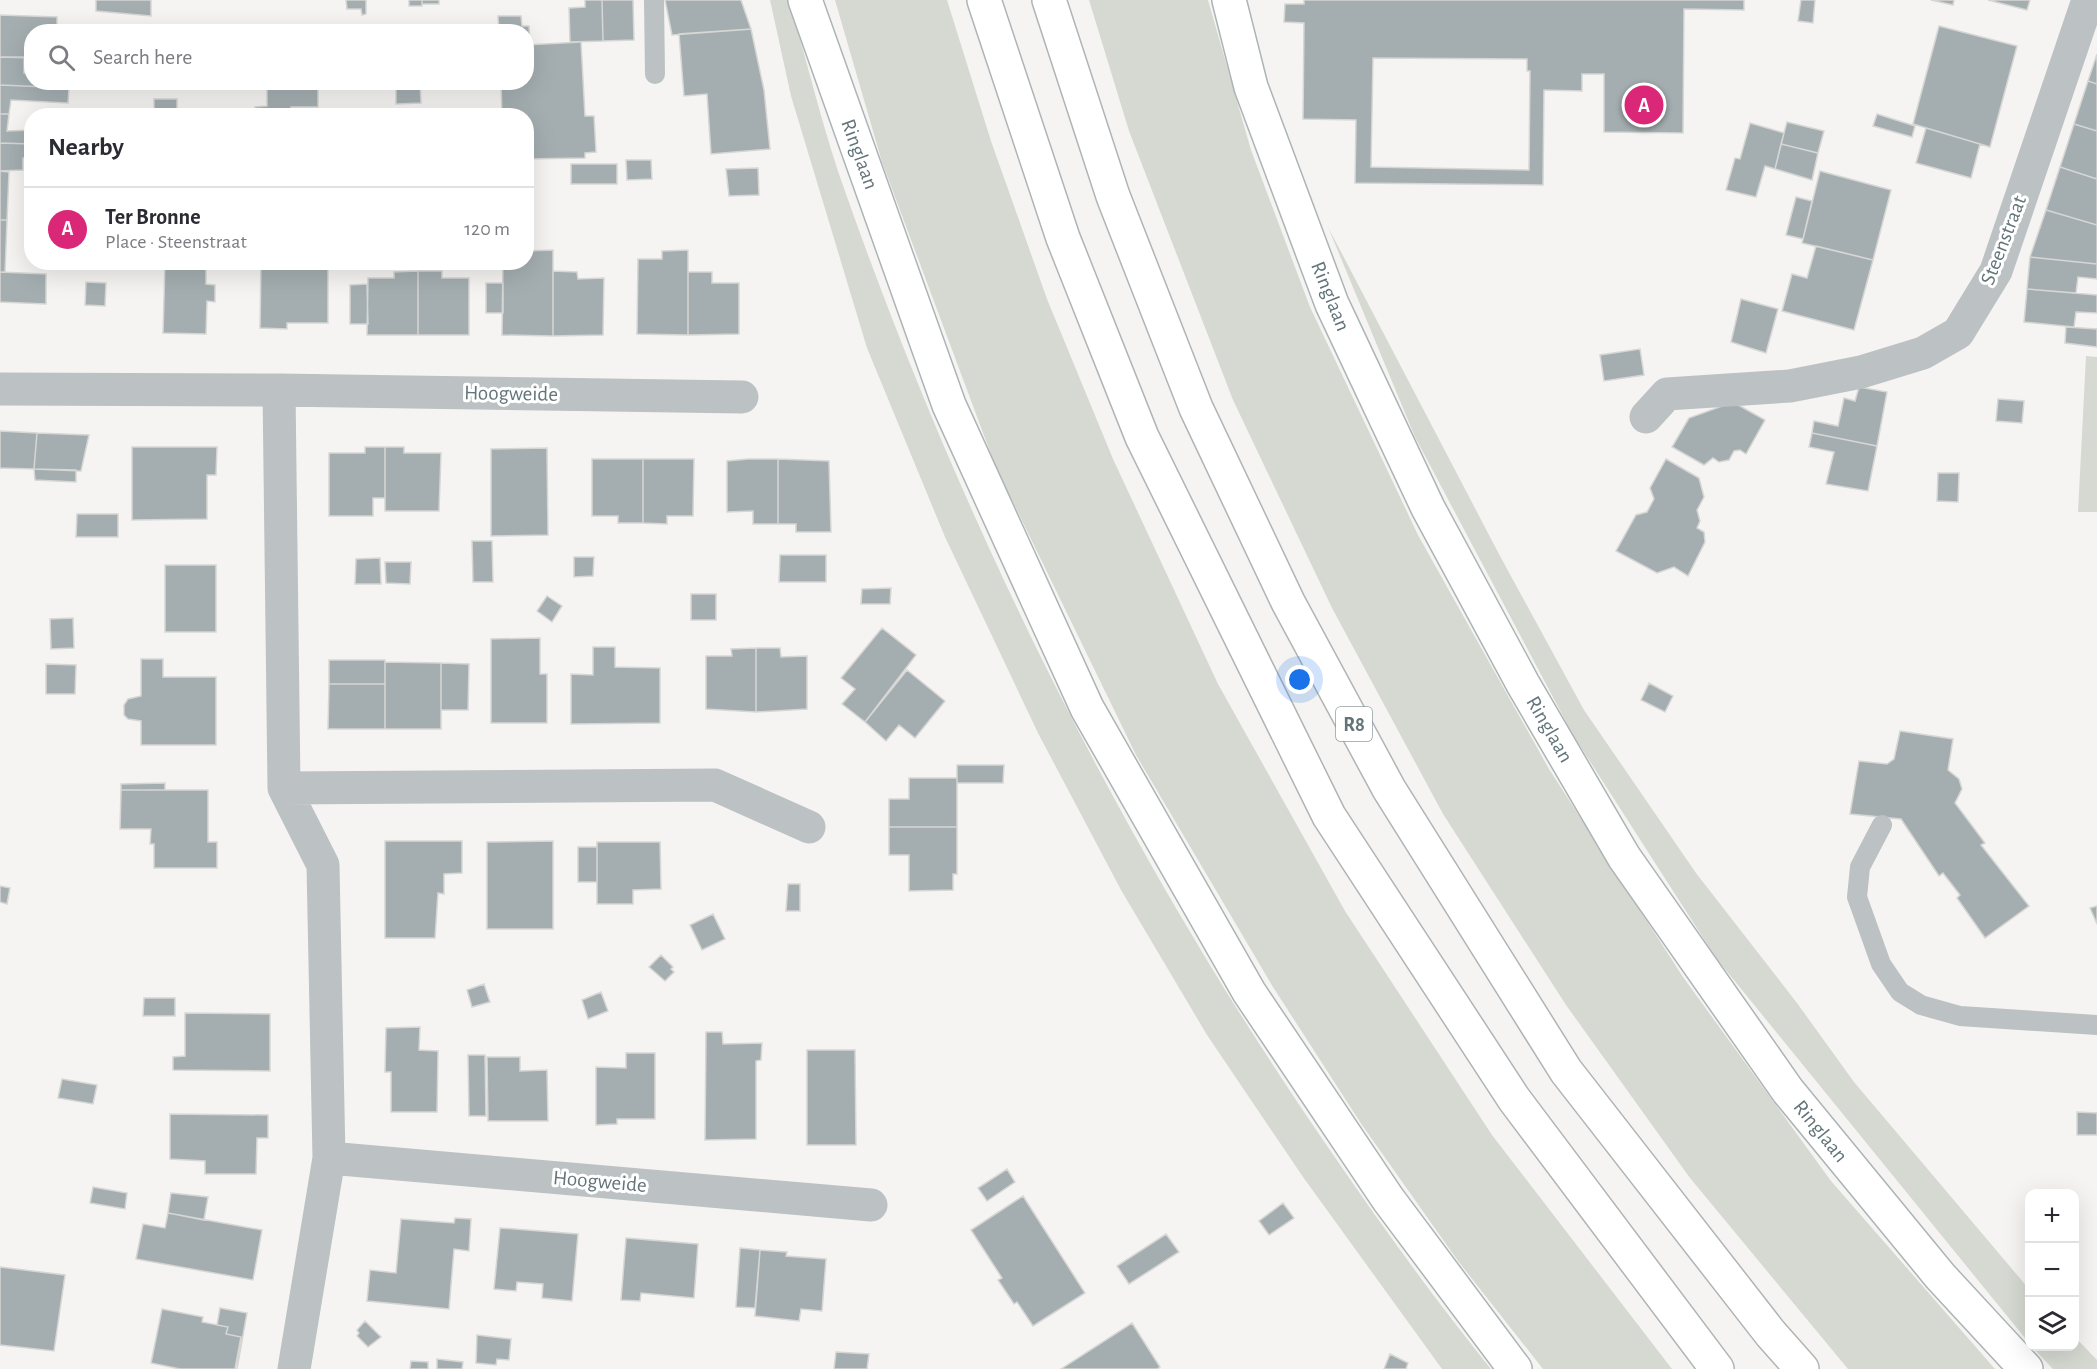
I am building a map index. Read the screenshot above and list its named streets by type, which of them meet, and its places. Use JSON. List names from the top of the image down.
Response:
{
  "streets": {
    "main road": ["Ringlaan", "R8"],
    "street": ["Steenstraat", "Hoogweide"]
  },
  "page": {
    "search": "Search here",
    "pins": "A",
    "heading": "Nearby",
    "list": [
      {
        "mark": "A",
        "name": "Ter Bronne",
        "note": "Place · Steenstraat",
        "value": "120 m"
      }
    ],
    "map_buttons": ["+", "−"]
  }
}
